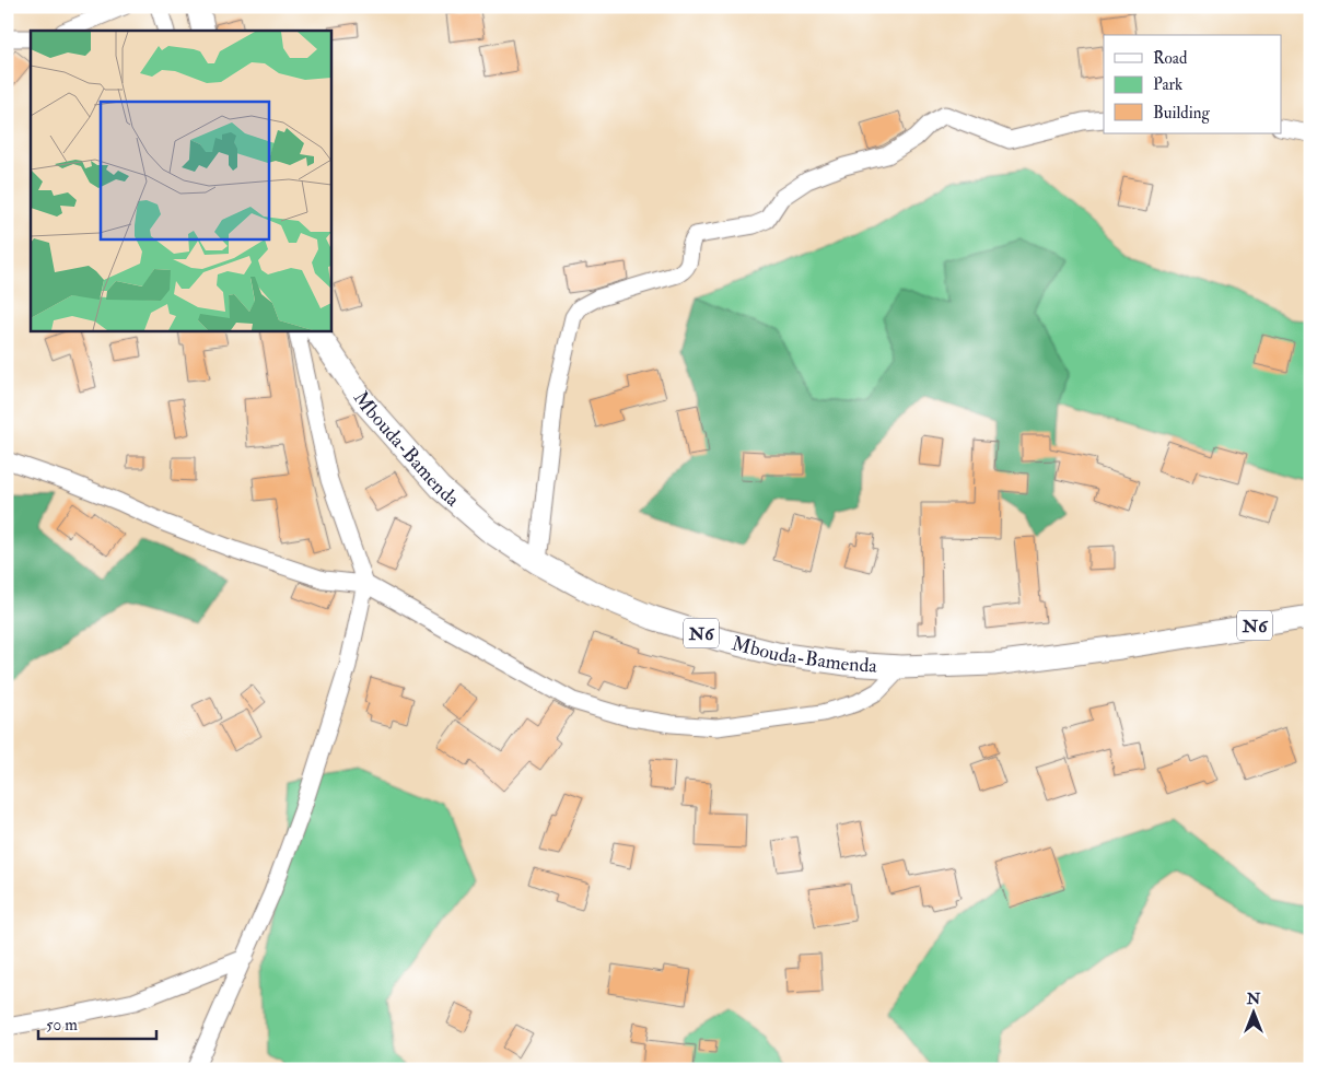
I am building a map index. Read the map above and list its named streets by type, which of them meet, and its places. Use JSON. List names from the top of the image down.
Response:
{
  "streets": {
    "highway": ["Mbouda-Bamenda", "N6"]
  },
  "legend": ["Road", "Park", "Building"],
  "scale_bar": "50 m",
  "north": "top"
}
